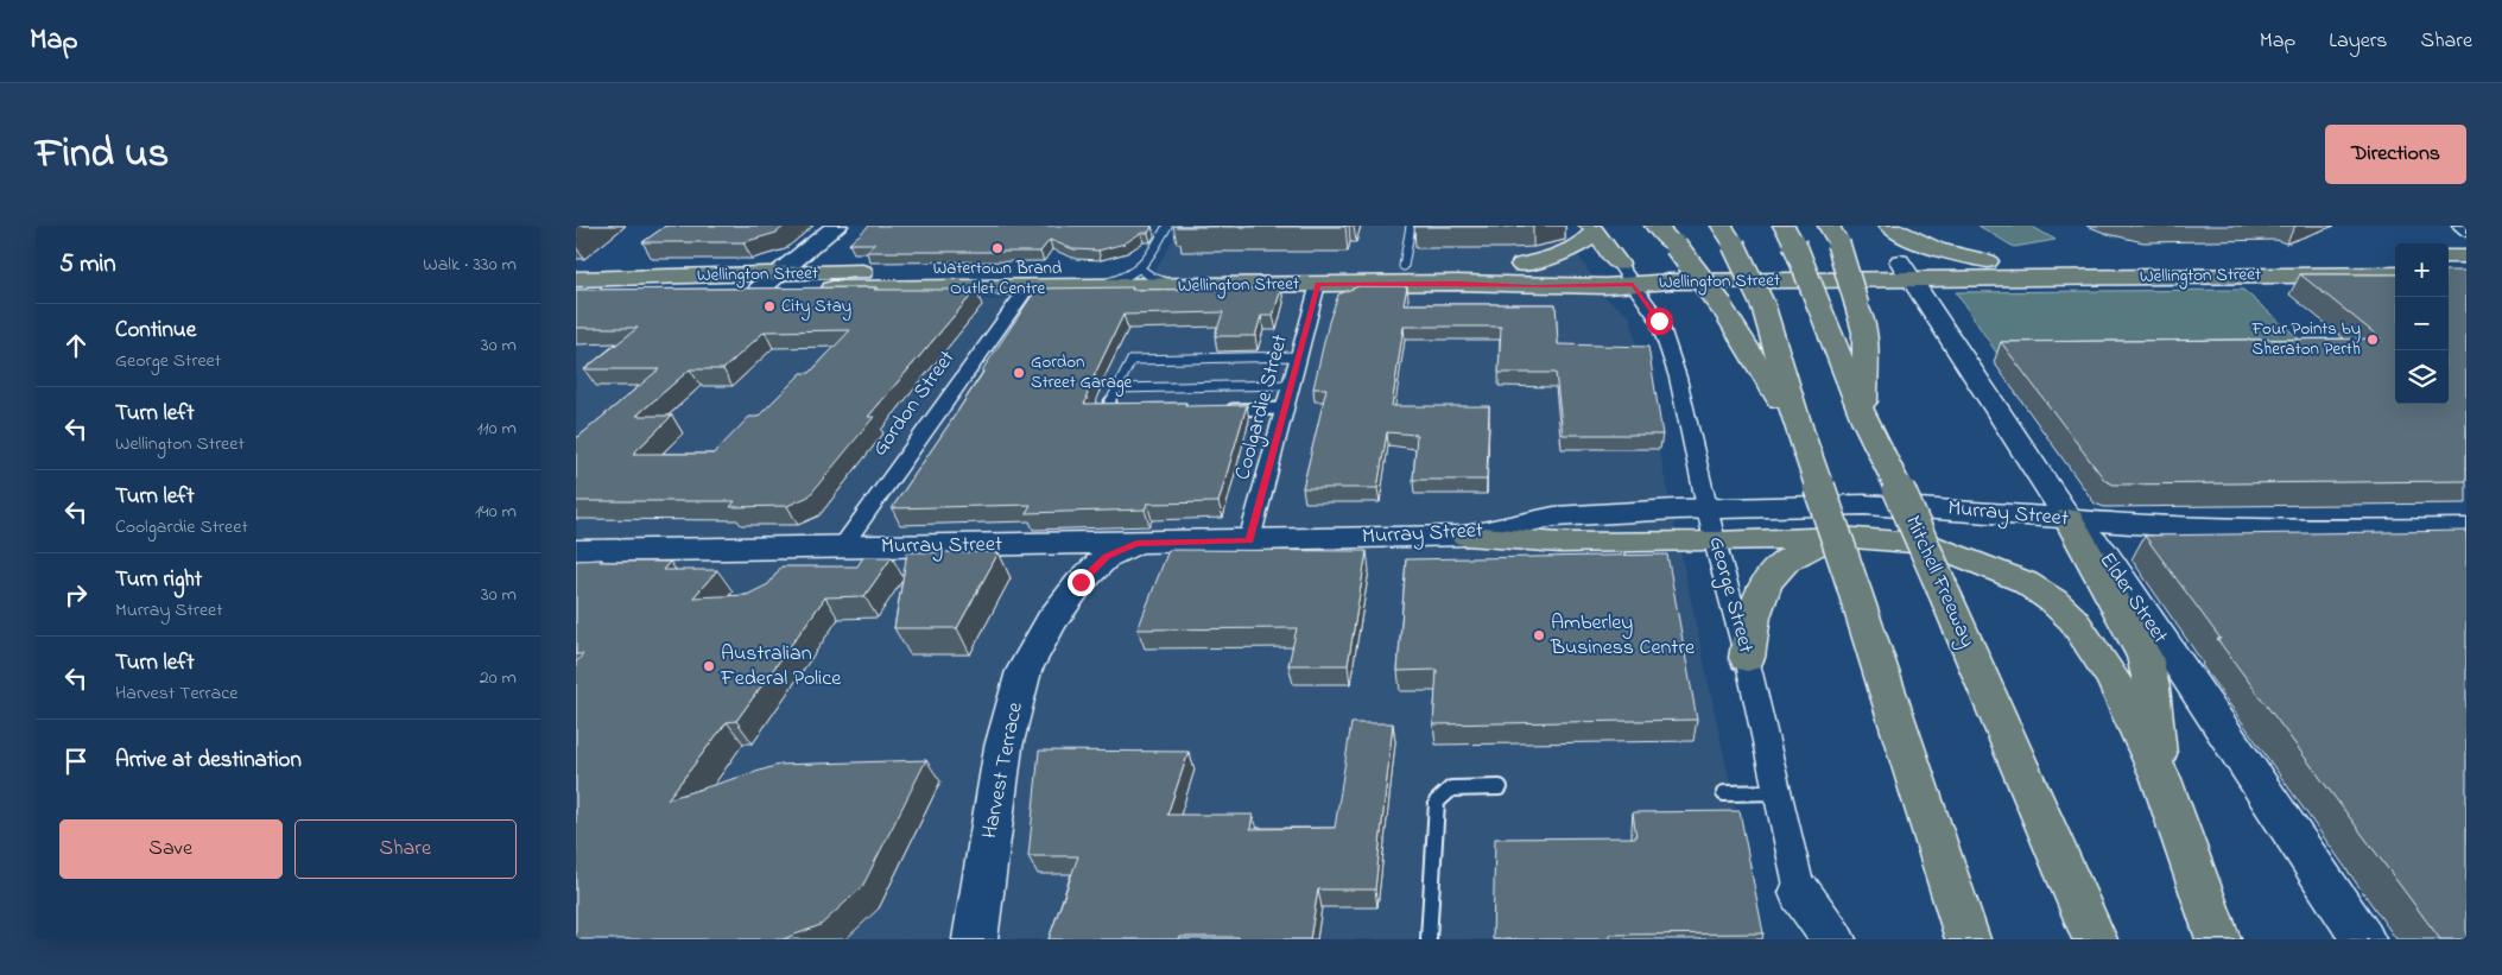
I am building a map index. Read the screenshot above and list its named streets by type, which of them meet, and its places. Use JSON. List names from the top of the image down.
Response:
{
  "streets": {
    "main road": [
      "Wellington Street",
      "Murray Street",
      "Mitchell Freeway",
      "Elder Street",
      "Harvest Terrace"
    ],
    "street": ["Gordon Street", "Coolgardie Street", "George Street"]
  },
  "crossings": [
    ["Wellington Street", "Gordon Street"],
    ["Wellington Street", "Coolgardie Street"],
    ["Wellington Street", "George Street"],
    ["Gordon Street", "Murray Street"],
    ["Coolgardie Street", "Murray Street"],
    ["Murray Street", "George Street"],
    ["Murray Street", "Elder Street"],
    ["Murray Street", "Harvest Terrace"]
  ],
  "places": [
    "Watertown Brand Outlet Centre",
    "City Stay",
    "Four Points by Sheraton Perth",
    "Gordon Street Garage",
    "Amberley Business Centre",
    "Australian Federal Police"
  ],
  "page": {
    "header": "Map",
    "nav": ["Map", "Layers", "Share"],
    "title": "Find us",
    "buttons": [
      "Directions",
      ["Save", "Share"]
    ],
    "heading": ["5 min", "Walk · 330 m"],
    "map_buttons": ["+", "−"],
    "list": [
      ["Continue", "George Street", "30 m"],
      ["Turn left", "Wellington Street", "110 m"],
      ["Turn left", "Coolgardie Street", "140 m"],
      ["Turn right", "Murray Street", "30 m"],
      ["Turn left", "Harvest Terrace", "20 m"],
      "Arrive at destination"
    ]
  }
}
